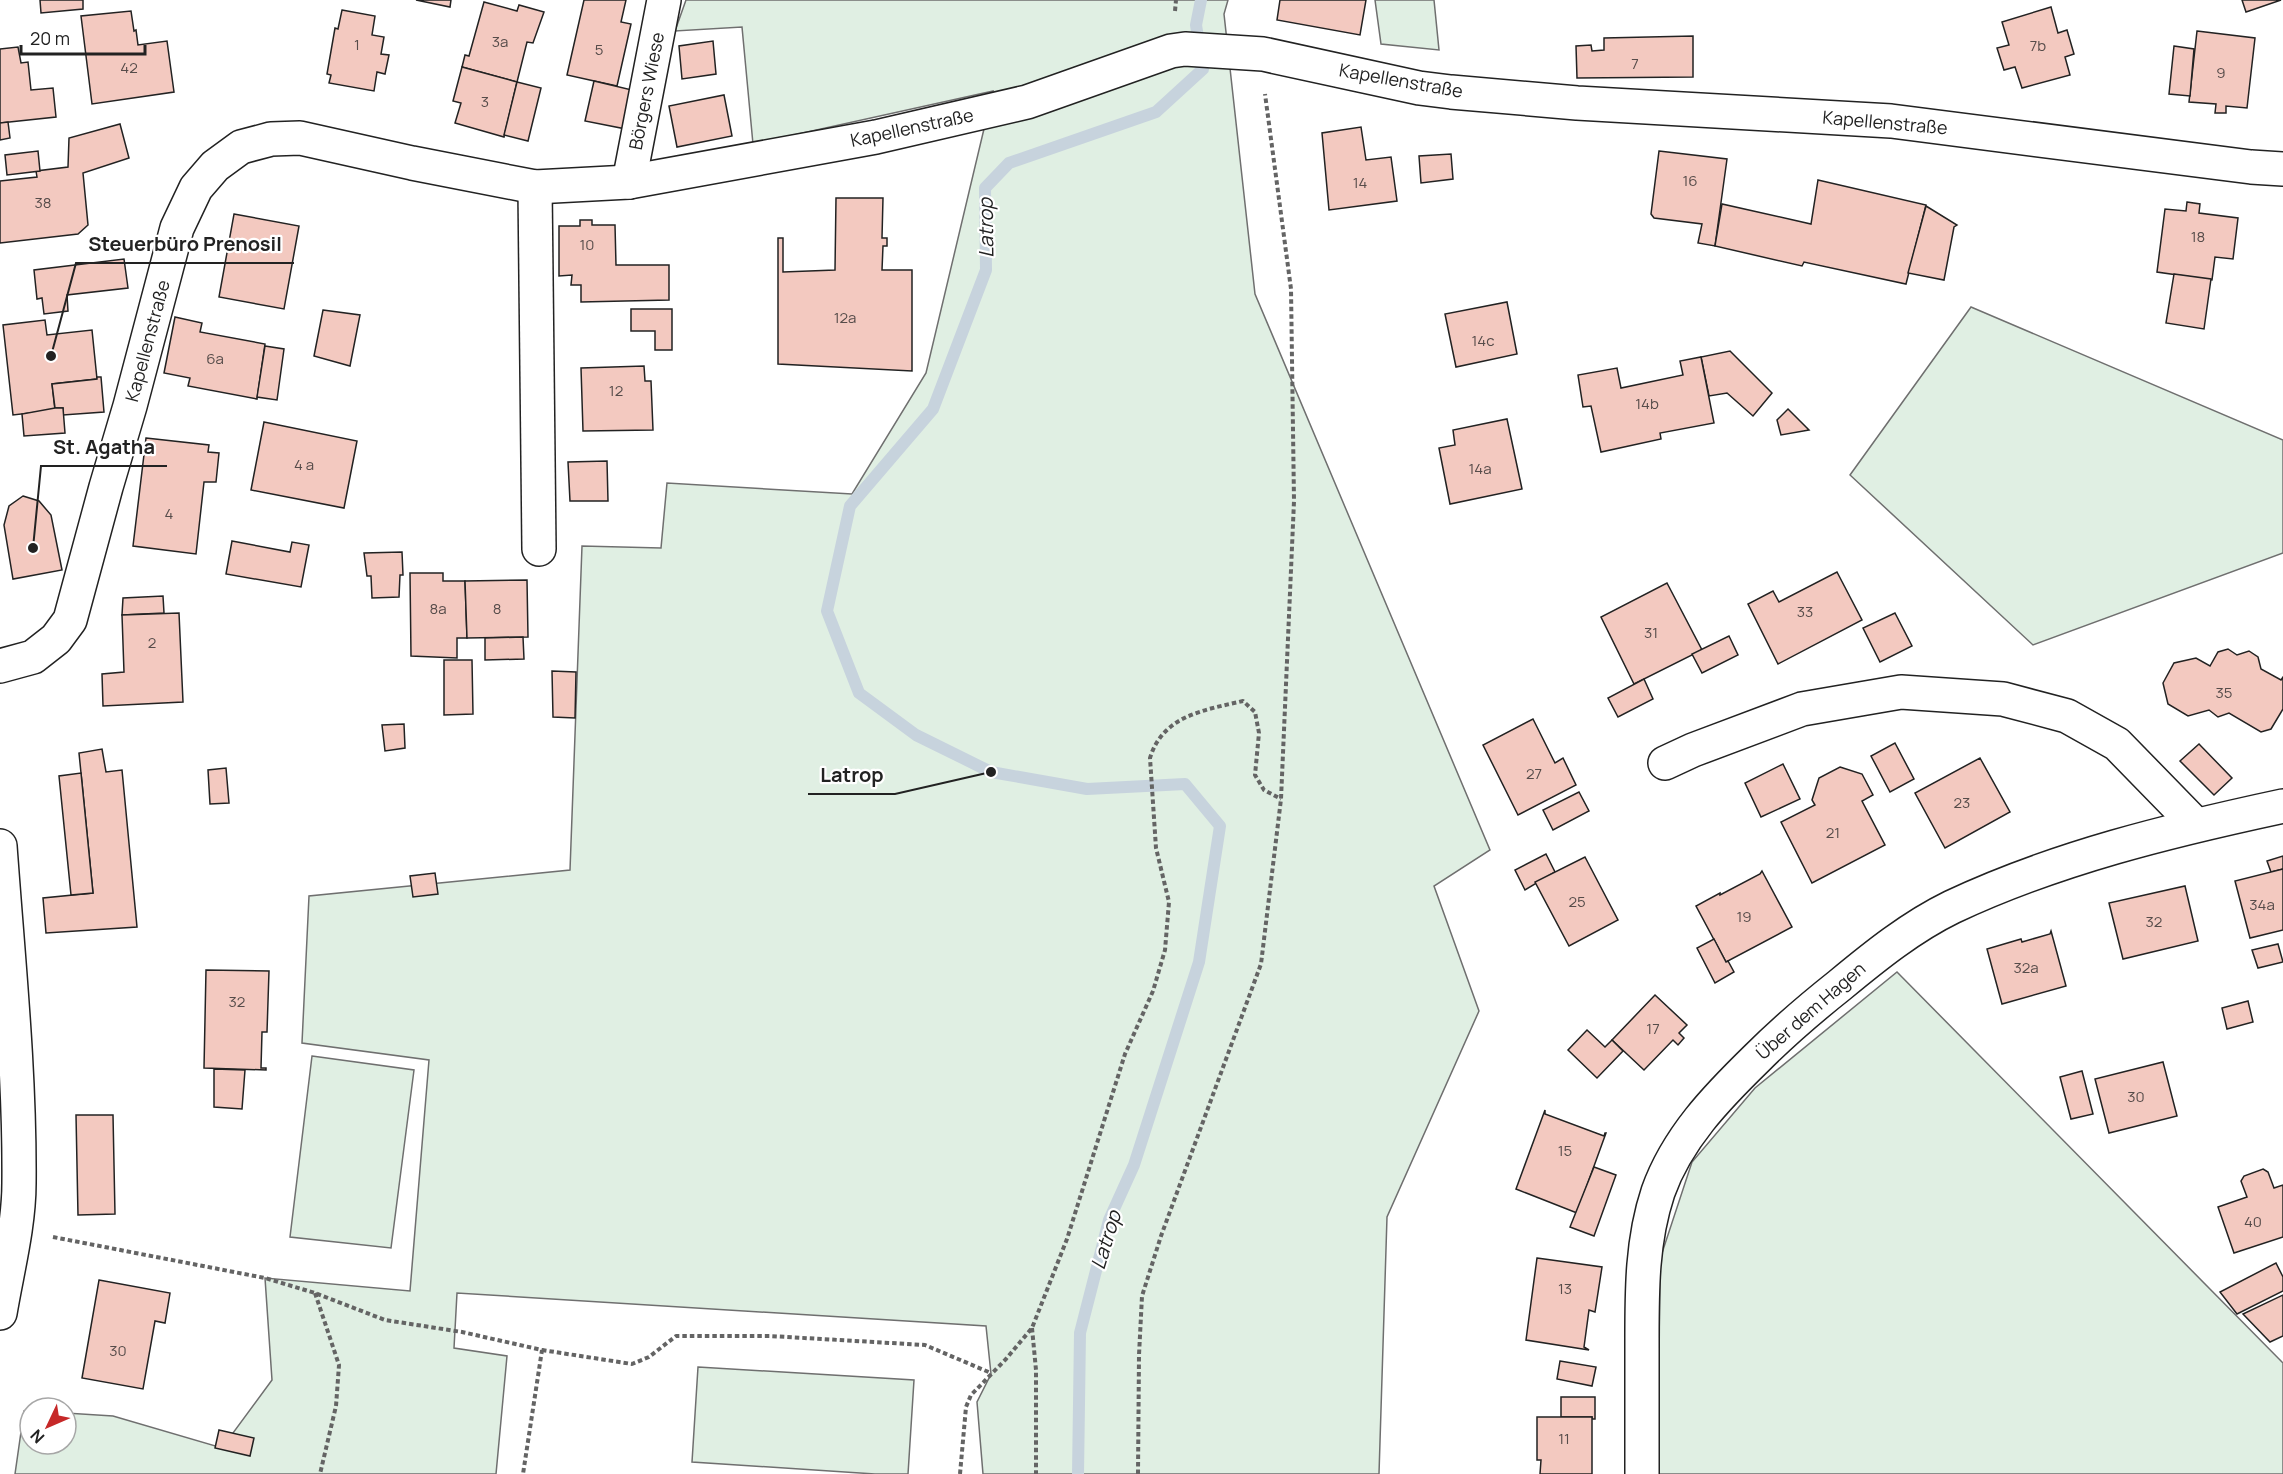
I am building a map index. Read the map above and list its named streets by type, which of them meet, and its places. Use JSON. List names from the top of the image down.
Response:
{
  "streets": {
    "street": ["Kapellenstraße", "Börgers Wiese", "Über dem Hagen"]
  },
  "crossings": [
    ["Kapellenstraße", "Börgers Wiese"]
  ],
  "water": ["Latrop"],
  "places": ["Steuerbüro Prenosil", "St. Agatha", "Latrop"],
  "house_numbers": [
    "3a",
    "1",
    "7b",
    "5",
    "7",
    "42",
    "9",
    "3",
    "16",
    "14",
    "38",
    "18",
    "10",
    "12a",
    "14c",
    "6a",
    "12",
    "14b",
    "4 a",
    "14a",
    "4",
    "8a",
    "8",
    "33",
    "31",
    "2",
    "35",
    "27",
    "23",
    "21",
    "25",
    "34a",
    "19",
    "32",
    "32a",
    "32",
    "17",
    "30",
    "15",
    "40",
    "13",
    "30",
    "11"
  ],
  "scale_bar": "20 m",
  "north": "bottom left"
}
